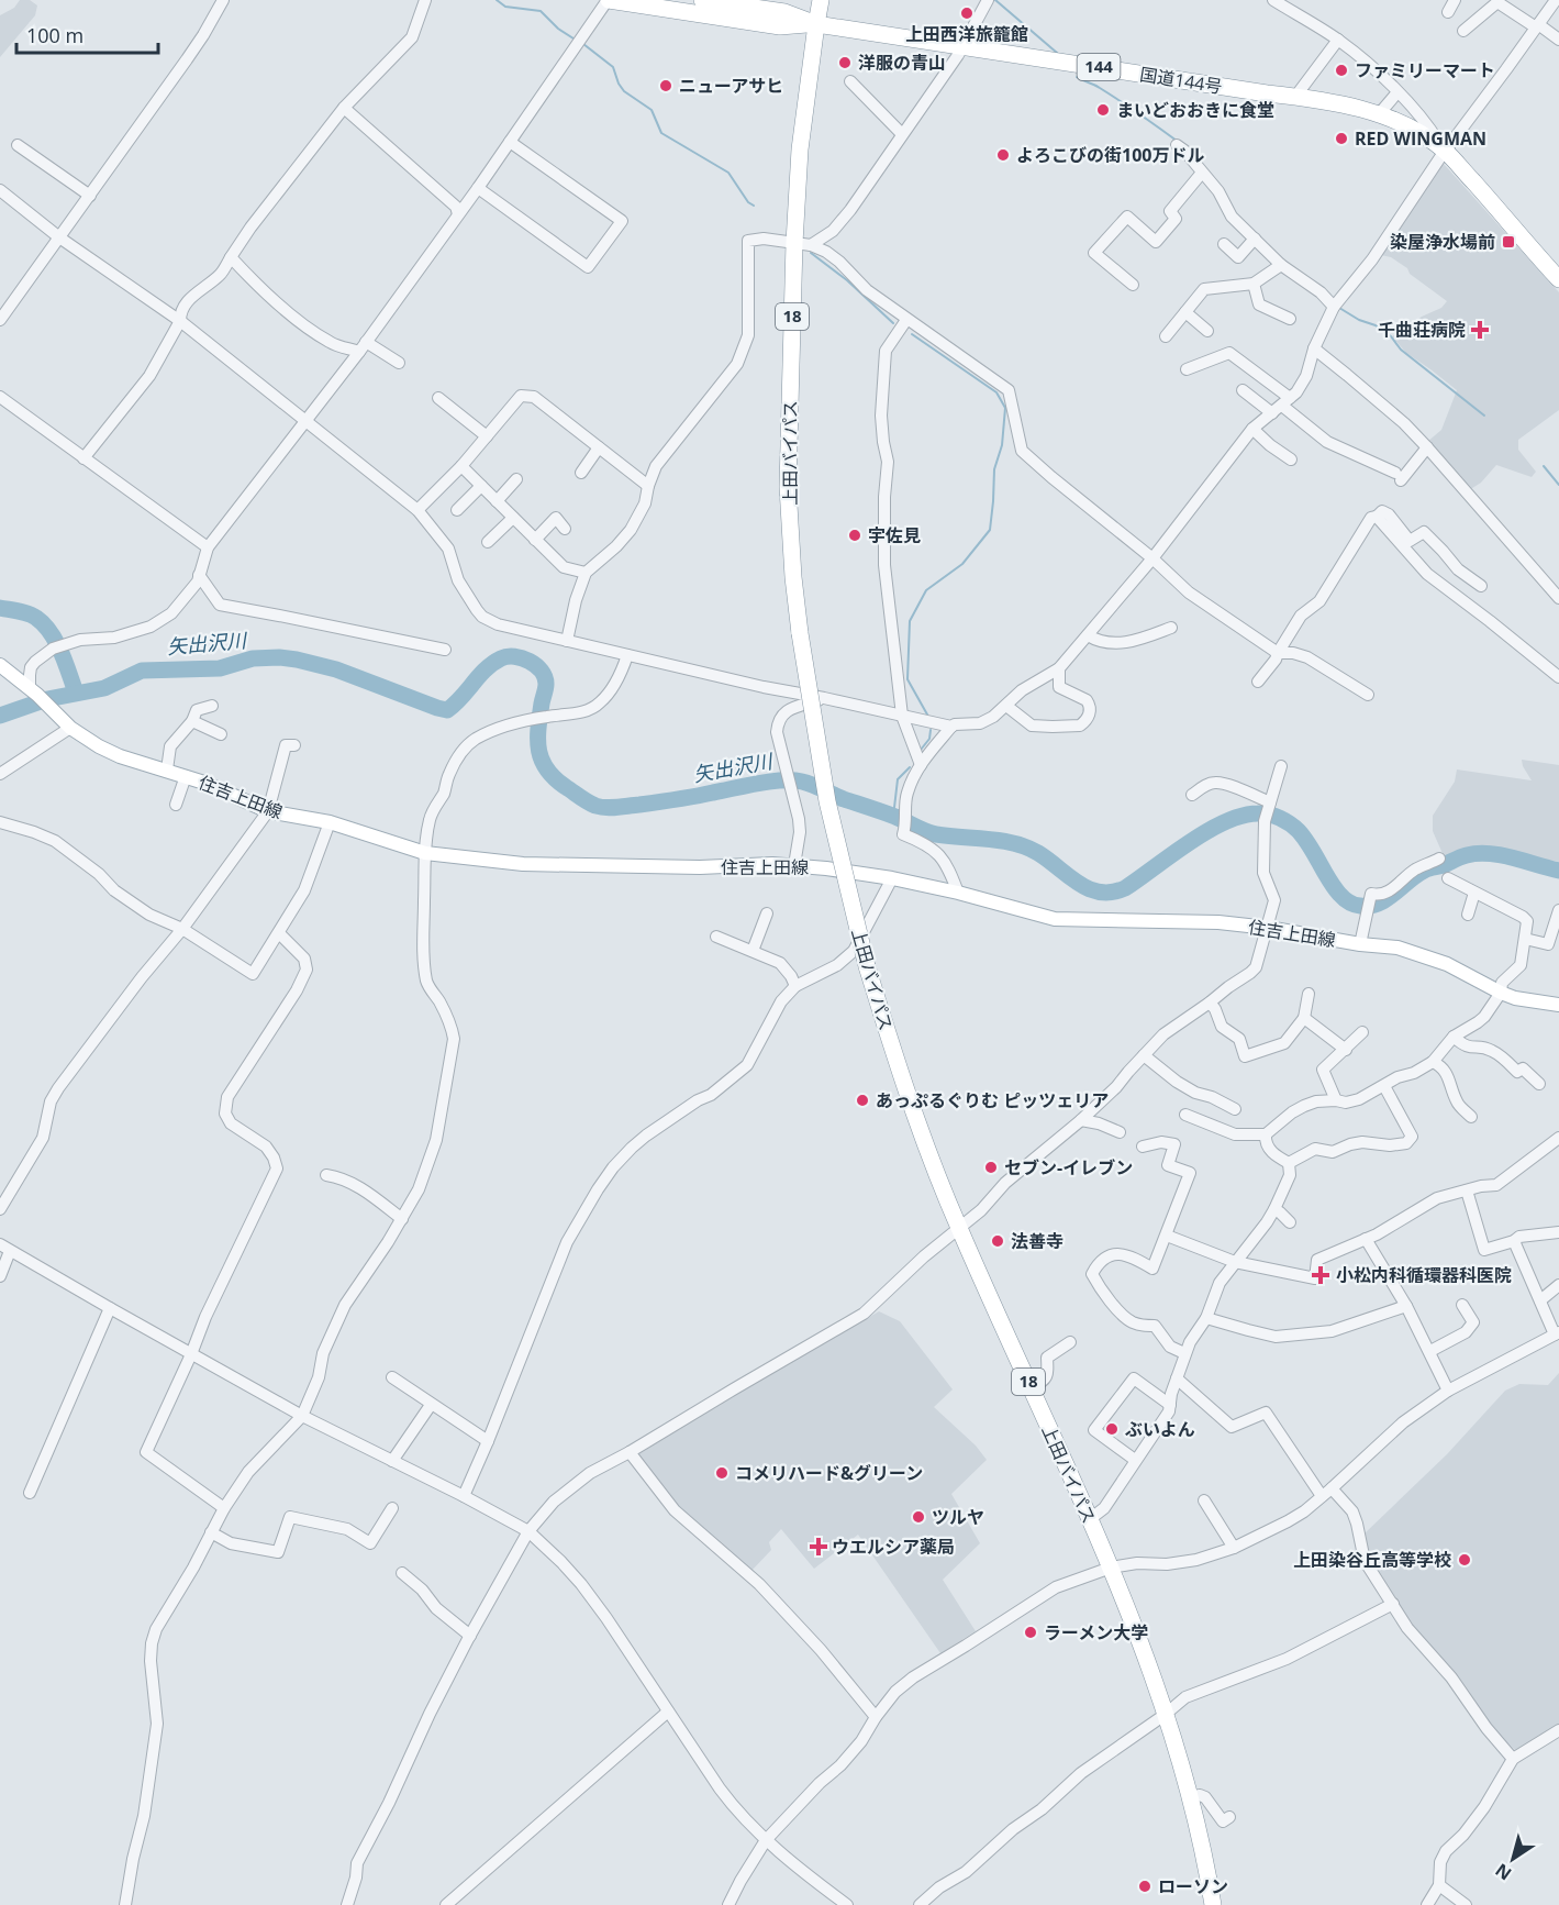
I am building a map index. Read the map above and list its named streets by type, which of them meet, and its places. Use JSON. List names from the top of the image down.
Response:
{
  "streets": {
    "highway": [
      "144",
      "国道144号",
      "18",
      "上田バイパス"
    ],
    "main road": ["住吉上田線"]
  },
  "crossings": [
    ["144", "国道144号"],
    ["144", "上田バイパス"],
    ["国道144号", "上田バイパス"]
  ],
  "water": ["矢出沢川"],
  "places": {
    "other": [
      "上田西洋旅籠館",
      "洋服の青山",
      "ファミリーマート",
      "ニューアサヒ",
      "まいどおおきに食堂",
      "RED WINGMAN",
      "よろこびの街100万ドル",
      "宇佐見",
      "あっぷるぐりむ ピッツェリア",
      "セブン-イレブン",
      "法善寺",
      "ぶいよん",
      "コメリハード&グリーン",
      "ツルヤ",
      "上田染谷丘高等学校",
      "ラーメン大学",
      "ローソン"
    ],
    "transit": ["染屋浄水場前"],
    "health": ["千曲荘病院", "小松内科循環器科医院", "ウエルシア薬局"]
  },
  "scale_bar": "100 m",
  "north": "bottom left"
}
